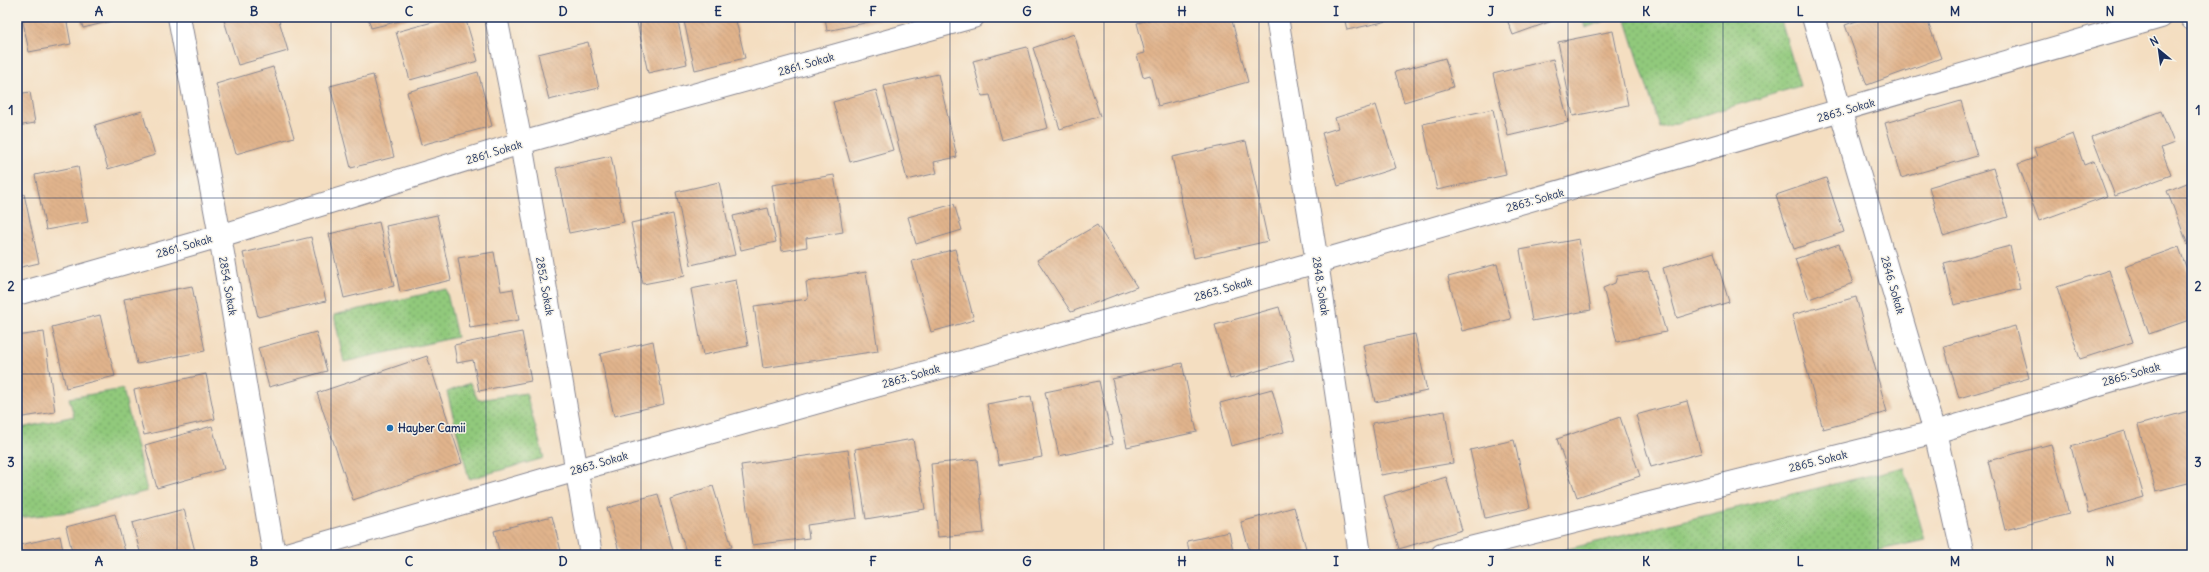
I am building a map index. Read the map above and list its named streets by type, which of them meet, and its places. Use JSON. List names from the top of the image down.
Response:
{
  "streets": {
    "street": [
      "2861. Sokak",
      "2863. Sokak",
      "2846. Sokak",
      "2854. Sokak",
      "2852. Sokak",
      "2848. Sokak",
      "2865. Sokak"
    ]
  },
  "crossings": [
    ["2861. Sokak", "2854. Sokak"],
    ["2861. Sokak", "2852. Sokak"],
    ["2863. Sokak", "2846. Sokak"],
    ["2863. Sokak", "2852. Sokak"],
    ["2863. Sokak", "2848. Sokak"],
    ["2846. Sokak", "2865. Sokak"]
  ],
  "places": ["Hayber Camii"],
  "north": "top left",
  "grid": {
    "columns": [
      "A",
      "B",
      "C",
      "D",
      "E",
      "F",
      "G",
      "H",
      "I",
      "J",
      "K",
      "L",
      "M",
      "N"
    ],
    "rows": ["1", "2", "3"]
  }
}
